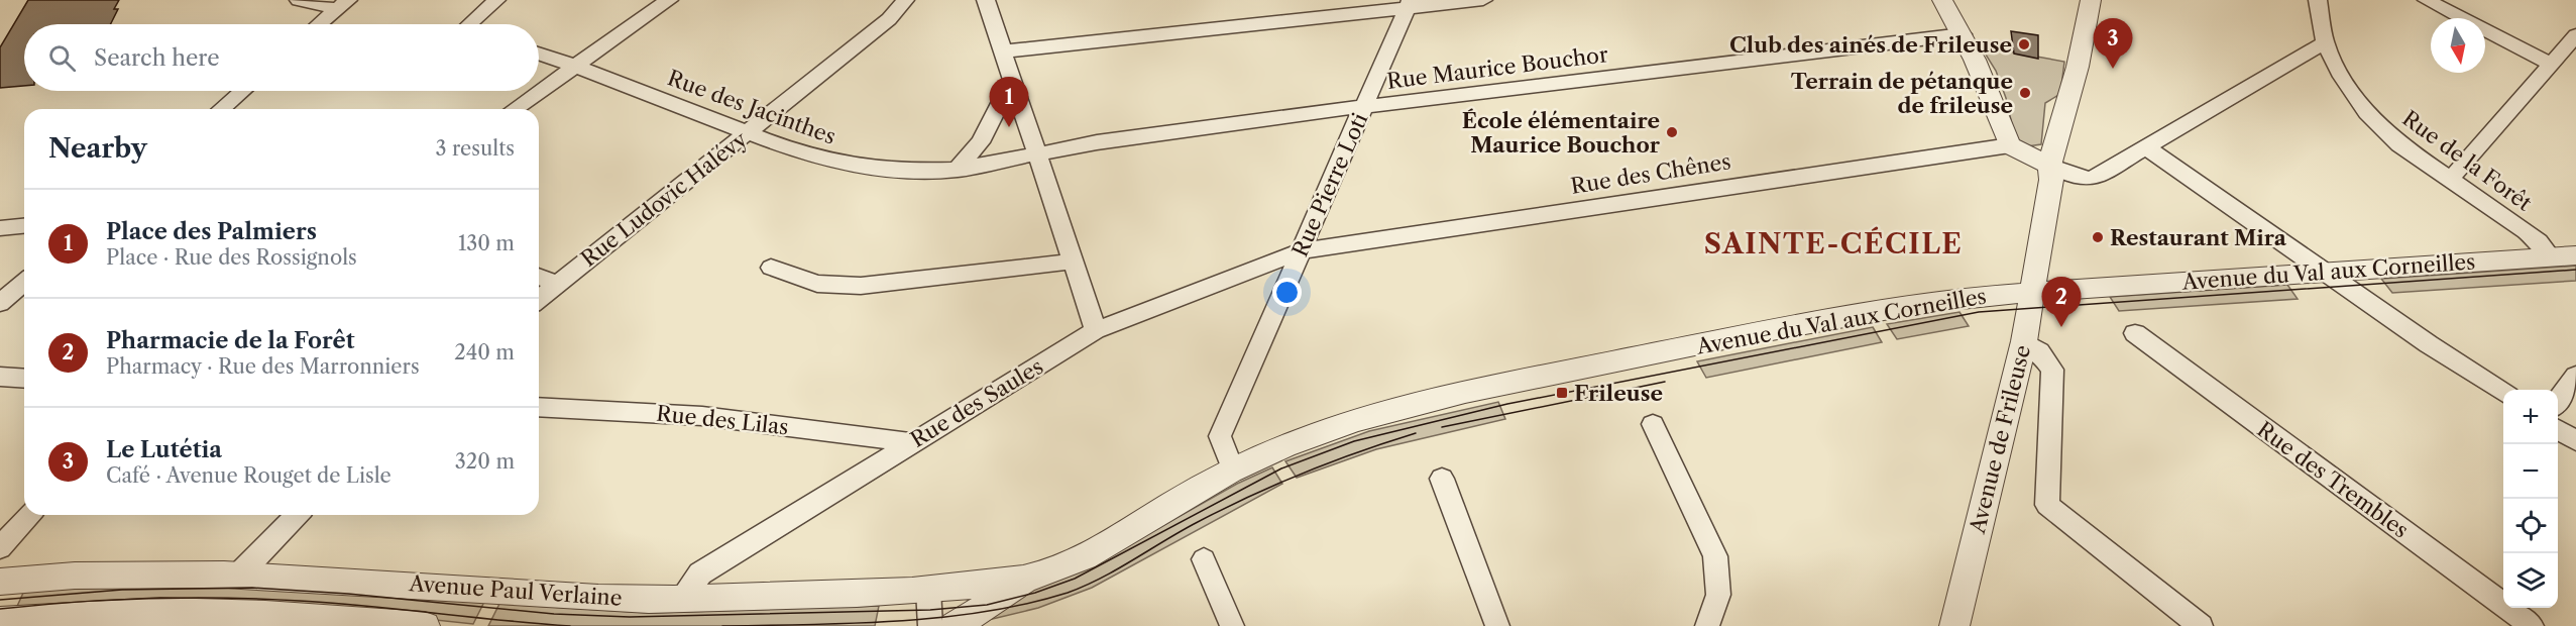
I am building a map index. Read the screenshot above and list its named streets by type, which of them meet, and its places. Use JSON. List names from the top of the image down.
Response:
{
  "streets": {
    "street": [
      "Rue Maurice Bouchor",
      "Rue des Jacinthes",
      "Rue de la Forêt",
      "Rue des Chênes",
      "Rue Pierre Loti",
      "Rue Ludovic Halévy",
      "Avenue du Val aux Corneilles",
      "Rue des Saules",
      "Rue des Lilas",
      "Avenue de Frileuse",
      "Rue des Trembles",
      "Avenue Paul Verlaine"
    ]
  },
  "crossings": [
    ["Rue Maurice Bouchor", "Rue des Jacinthes"],
    ["Rue Maurice Bouchor", "Rue Pierre Loti"],
    ["Rue des Jacinthes", "Rue Ludovic Halévy"],
    ["Rue de la Forêt", "Avenue du Val aux Corneilles"],
    ["Rue des Chênes", "Rue Pierre Loti"],
    ["Rue des Chênes", "Rue des Saules"],
    ["Rue Pierre Loti", "Avenue du Val aux Corneilles"],
    ["Rue Pierre Loti", "Rue des Saules"],
    ["Rue Pierre Loti", "Avenue Paul Verlaine"],
    ["Avenue du Val aux Corneilles", "Avenue de Frileuse"],
    ["Avenue du Val aux Corneilles", "Avenue Paul Verlaine"],
    ["Rue des Saules", "Rue des Lilas"],
    ["Rue des Saules", "Avenue Paul Verlaine"]
  ],
  "districts": ["SAINTE-CÉCILE"],
  "places": {
    "other": [
      "Club des ainés de Frileuse",
      "Terrain de pétanque de frileuse",
      "École élémentaire Maurice Bouchor",
      "Restaurant Mira"
    ],
    "transit": ["Frileuse"]
  },
  "north": "bottom",
  "page": {
    "pins": ["3", "1", "2"],
    "search": "Search here",
    "heading": ["Nearby", "3 results"],
    "list": [
      {
        "mark": "1",
        "name": "Place des Palmiers",
        "note": "Place · Rue des Rossignols",
        "value": "130 m"
      },
      {
        "mark": "2",
        "name": "Pharmacie de la Forêt",
        "note": "Pharmacy · Rue des Marronniers",
        "value": "240 m"
      },
      {
        "mark": "3",
        "name": "Le Lutétia",
        "note": "Café · Avenue Rouget de Lisle",
        "value": "320 m"
      }
    ],
    "map_buttons": ["+", "−"]
  }
}
